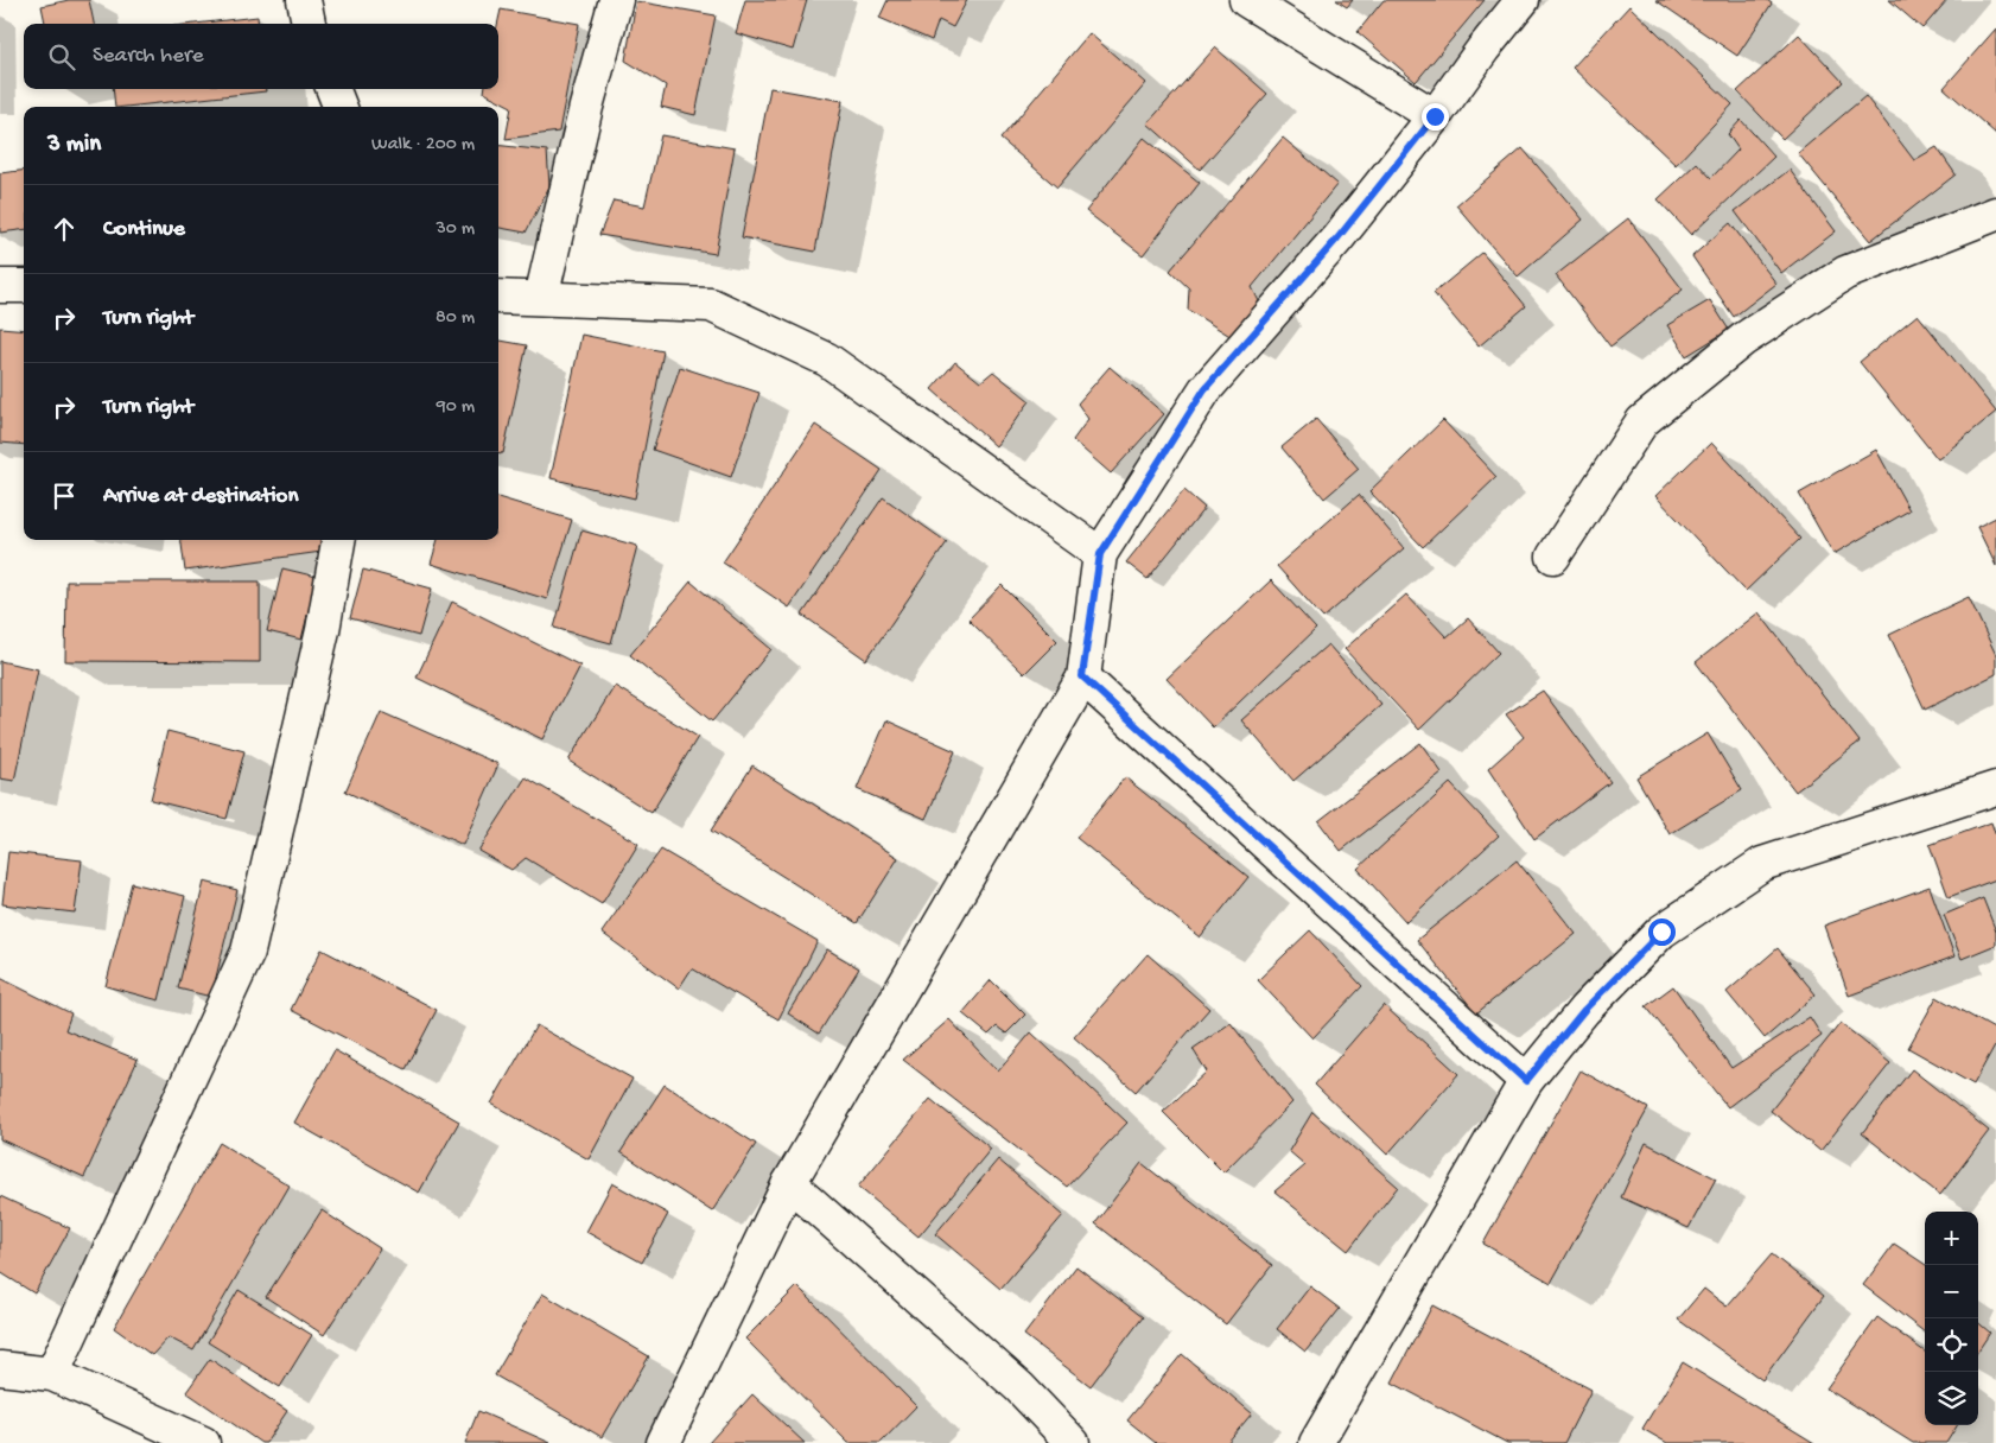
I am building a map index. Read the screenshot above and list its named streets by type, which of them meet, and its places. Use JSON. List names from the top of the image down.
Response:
{
  "page": {
    "search": "Search here",
    "heading": ["3 min", "Walk · 200 m"],
    "list": [
      ["Continue", "30 m"],
      ["Turn right", "80 m"],
      ["Turn right", "90 m"],
      "Arrive at destination"
    ],
    "map_buttons": ["+", "−"]
  }
}
